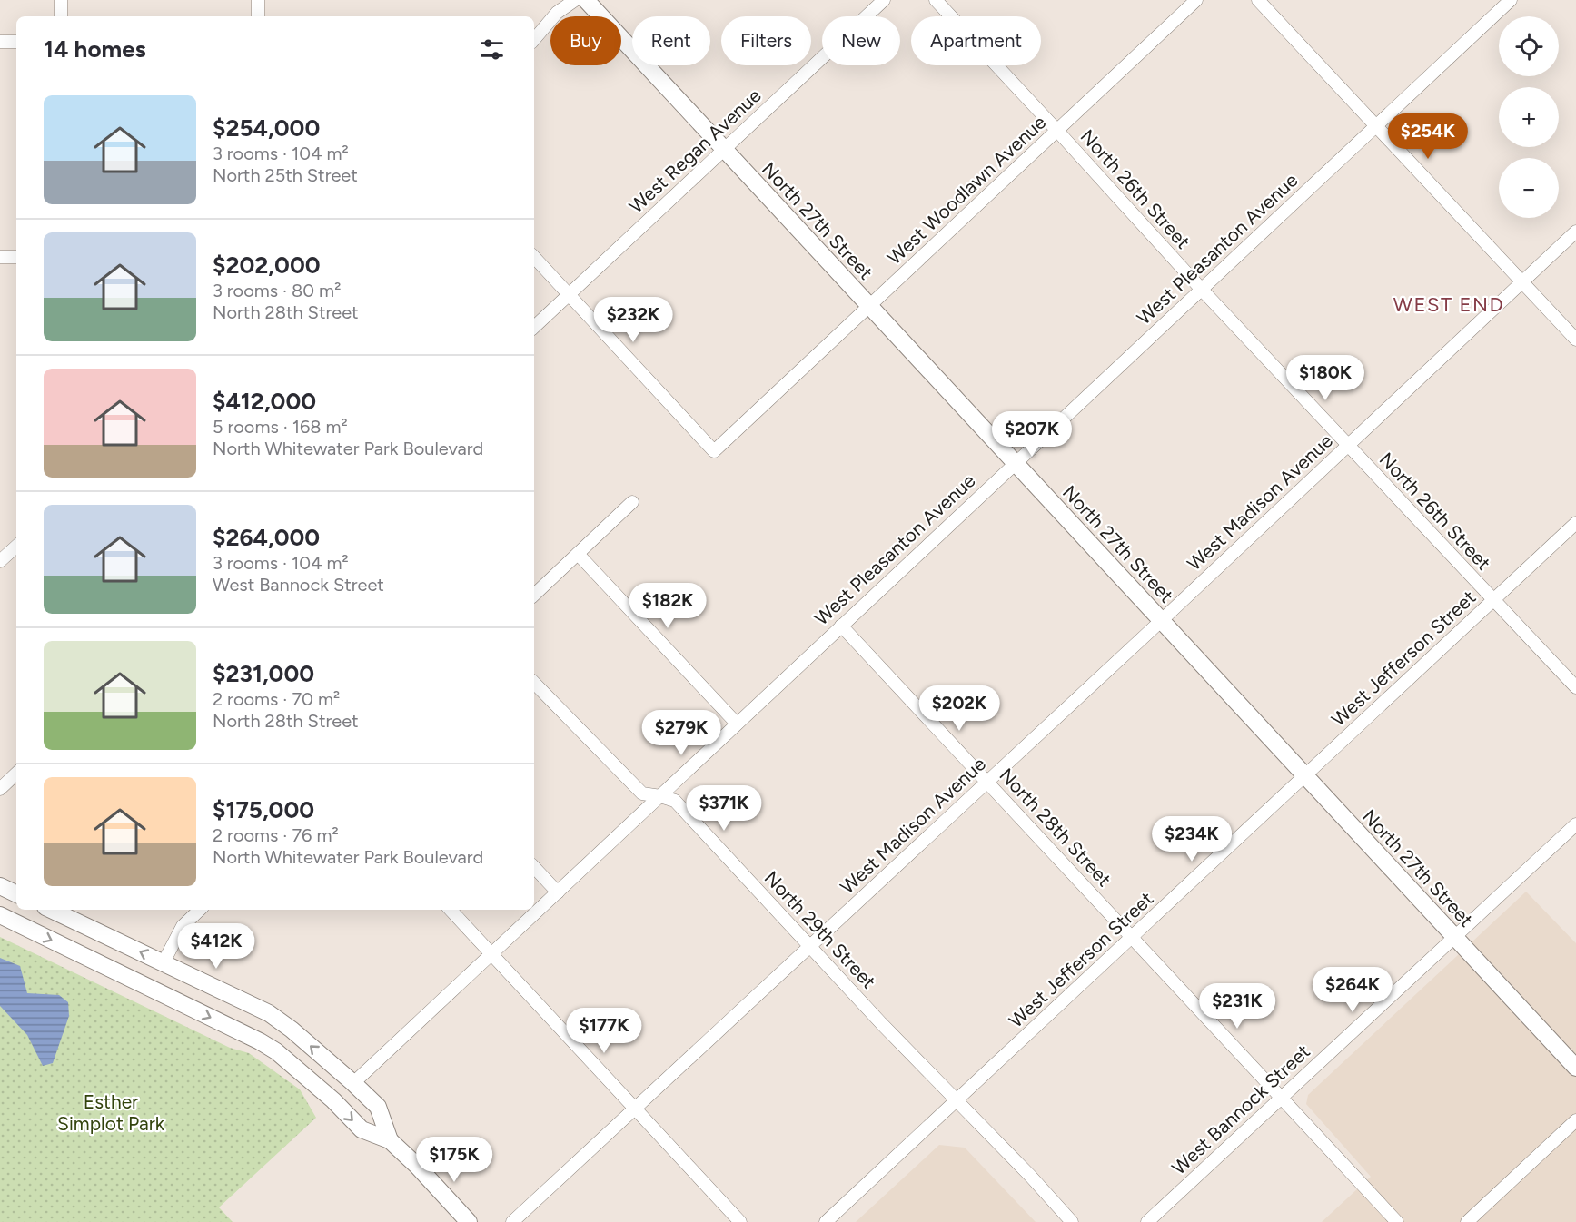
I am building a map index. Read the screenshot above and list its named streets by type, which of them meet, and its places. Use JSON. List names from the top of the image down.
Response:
{
  "streets": {
    "street": [
      "West Regan Avenue",
      "North 26th Street",
      "West Woodlawn Avenue",
      "North 27th Street",
      "West Pleasanton Avenue",
      "West Madison Avenue",
      "West Jefferson Street",
      "North 28th Street",
      "North 29th Street",
      "West Bannock Street"
    ]
  },
  "crossings": [
    ["West Regan Avenue", "West Woodlawn Avenue"],
    ["West Regan Avenue", "North 27th Street"],
    ["North 26th Street", "West Woodlawn Avenue"],
    ["North 26th Street", "West Pleasanton Avenue"],
    ["North 26th Street", "West Madison Avenue"],
    ["North 26th Street", "West Jefferson Street"],
    ["West Woodlawn Avenue", "North 27th Street"],
    ["North 27th Street", "West Pleasanton Avenue"],
    ["North 27th Street", "West Madison Avenue"],
    ["North 27th Street", "West Jefferson Street"],
    ["North 27th Street", "West Bannock Street"],
    ["West Pleasanton Avenue", "North 28th Street"],
    ["West Pleasanton Avenue", "North 29th Street"],
    ["West Madison Avenue", "North 28th Street"],
    ["West Madison Avenue", "North 29th Street"],
    ["West Jefferson Street", "North 28th Street"],
    ["West Jefferson Street", "North 29th Street"],
    ["North 28th Street", "West Bannock Street"]
  ],
  "districts": ["WEST END"],
  "parks": ["Esther Simplot Park"],
  "page": {
    "map_buttons": ["+", "−"],
    "chip": [
      "Buy",
      "Rent",
      "Filters",
      "New",
      "Apartment"
    ],
    "heading": "14 homes",
    "list": [
      {
        "name": "$254,000",
        "note": "3 rooms · 104 m² · North 25th Street"
      },
      {
        "name": "$202,000",
        "note": "3 rooms · 80 m² · North 28th Street"
      },
      {
        "name": "$412,000",
        "note": "5 rooms · 168 m² · North Whitewater Park Boulevard"
      },
      {
        "name": "$264,000",
        "note": "3 rooms · 104 m² · West Bannock Street"
      },
      {
        "name": "$231,000",
        "note": "2 rooms · 70 m² · North 28th Street"
      },
      {
        "name": "$175,000",
        "note": "2 rooms · 76 m² · North Whitewater Park Boulevard"
      }
    ],
    "price": [
      "$254K",
      "$232K",
      "$180K",
      "$207K",
      "$182K",
      "$202K",
      "$279K",
      "$371K",
      "$234K",
      "$412K",
      "$264K",
      "$231K",
      "$177K",
      "$175K"
    ]
  }
}
